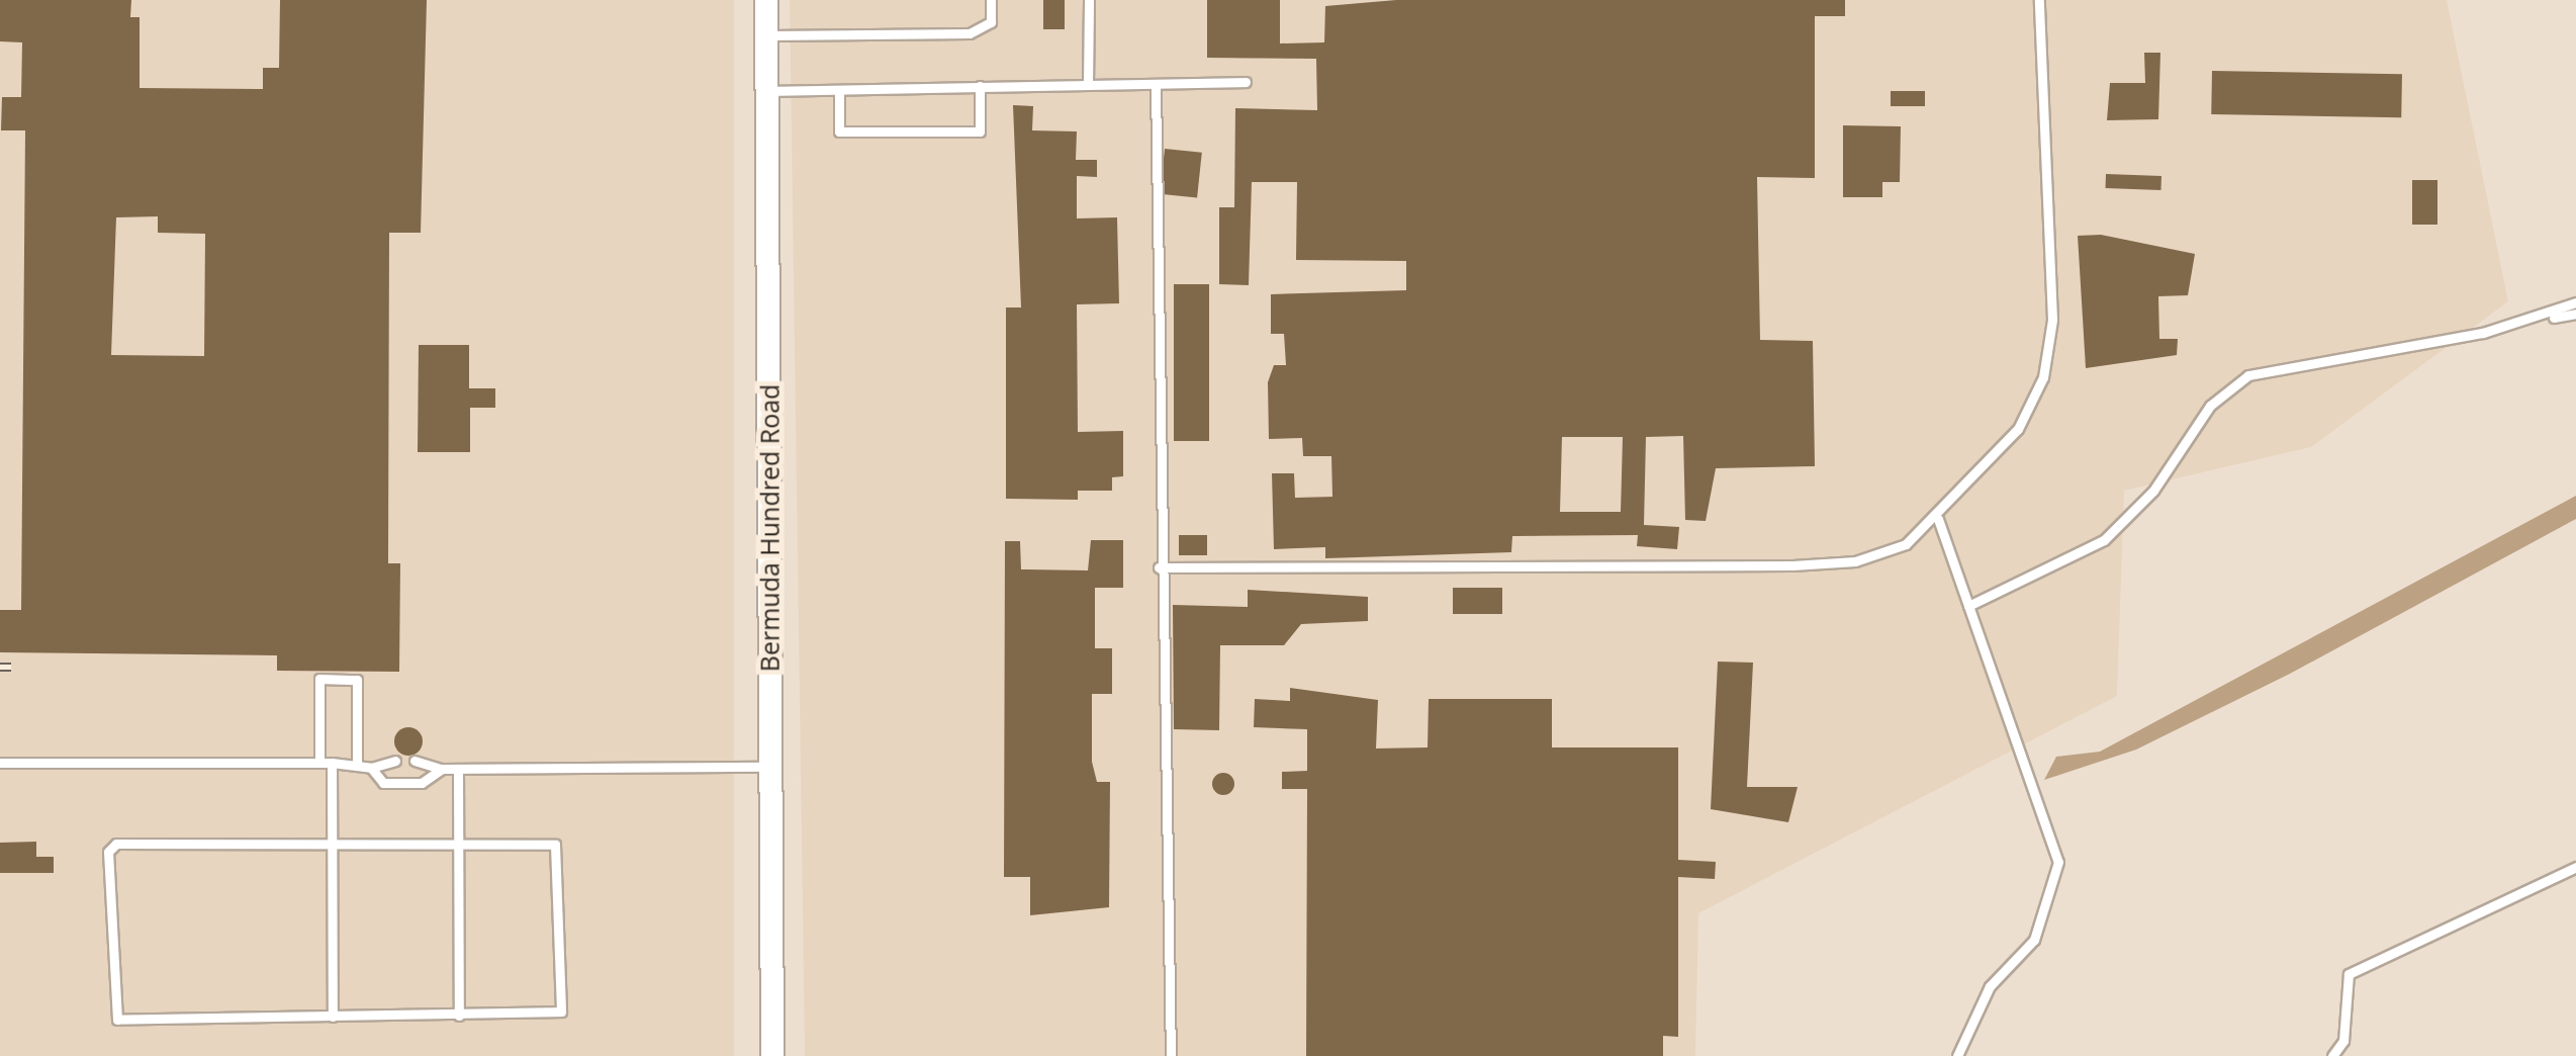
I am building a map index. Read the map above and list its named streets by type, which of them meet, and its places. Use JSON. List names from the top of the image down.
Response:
{
  "streets": {
    "street": ["Bermuda Hundred Road"]
  }
}
